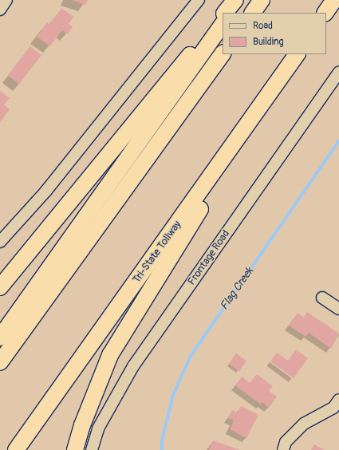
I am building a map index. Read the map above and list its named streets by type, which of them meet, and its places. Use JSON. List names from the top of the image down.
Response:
{
  "streets": {
    "highway": ["Tri-State Tollway"],
    "street": ["Frontage Road"]
  },
  "water": ["Flag Creek"],
  "legend": ["Road", "Building"]
}
